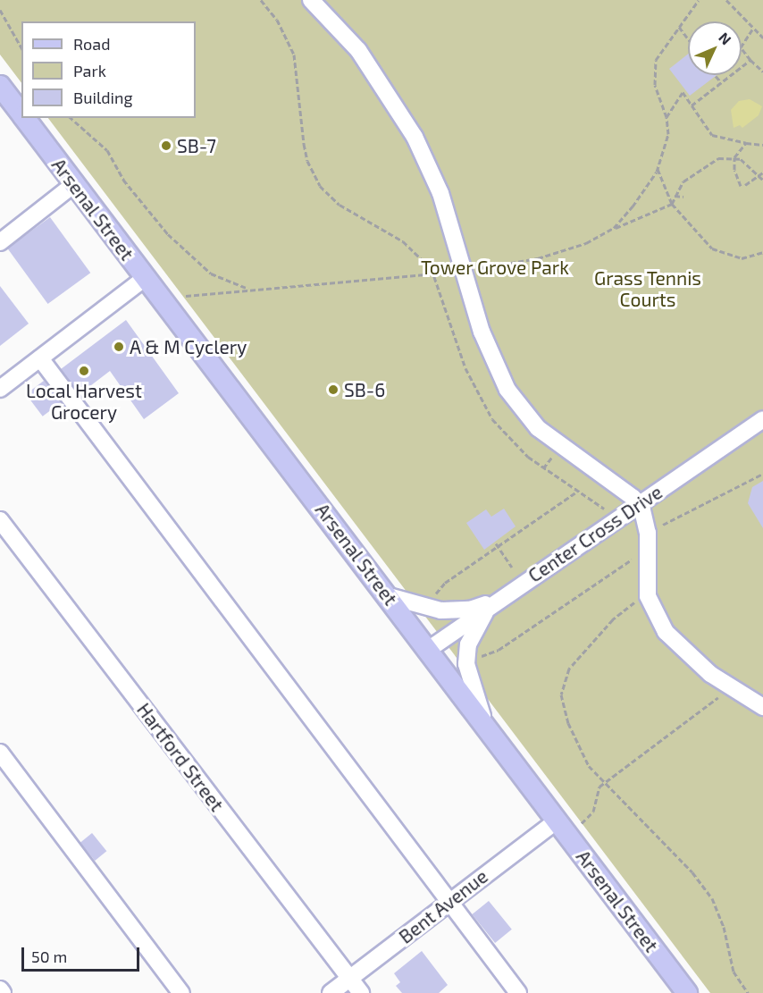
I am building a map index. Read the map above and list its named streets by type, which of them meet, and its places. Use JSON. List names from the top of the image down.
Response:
{
  "streets": {
    "main road": ["Arsenal Street"],
    "street": ["Center Cross Drive", "Hartford Street", "Bent Avenue"]
  },
  "crossings": [
    ["Arsenal Street", "Center Cross Drive"],
    ["Arsenal Street", "Bent Avenue"],
    ["Hartford Street", "Bent Avenue"]
  ],
  "parks": ["Tower Grove Park", "Grass Tennis Courts"],
  "places": [
    "SB-7",
    "A & M Cyclery",
    "Local Harvest Grocery",
    "SB-6"
  ],
  "legend": ["Road", "Park", "Building"],
  "scale_bar": "50 m",
  "north": "top right"
}
